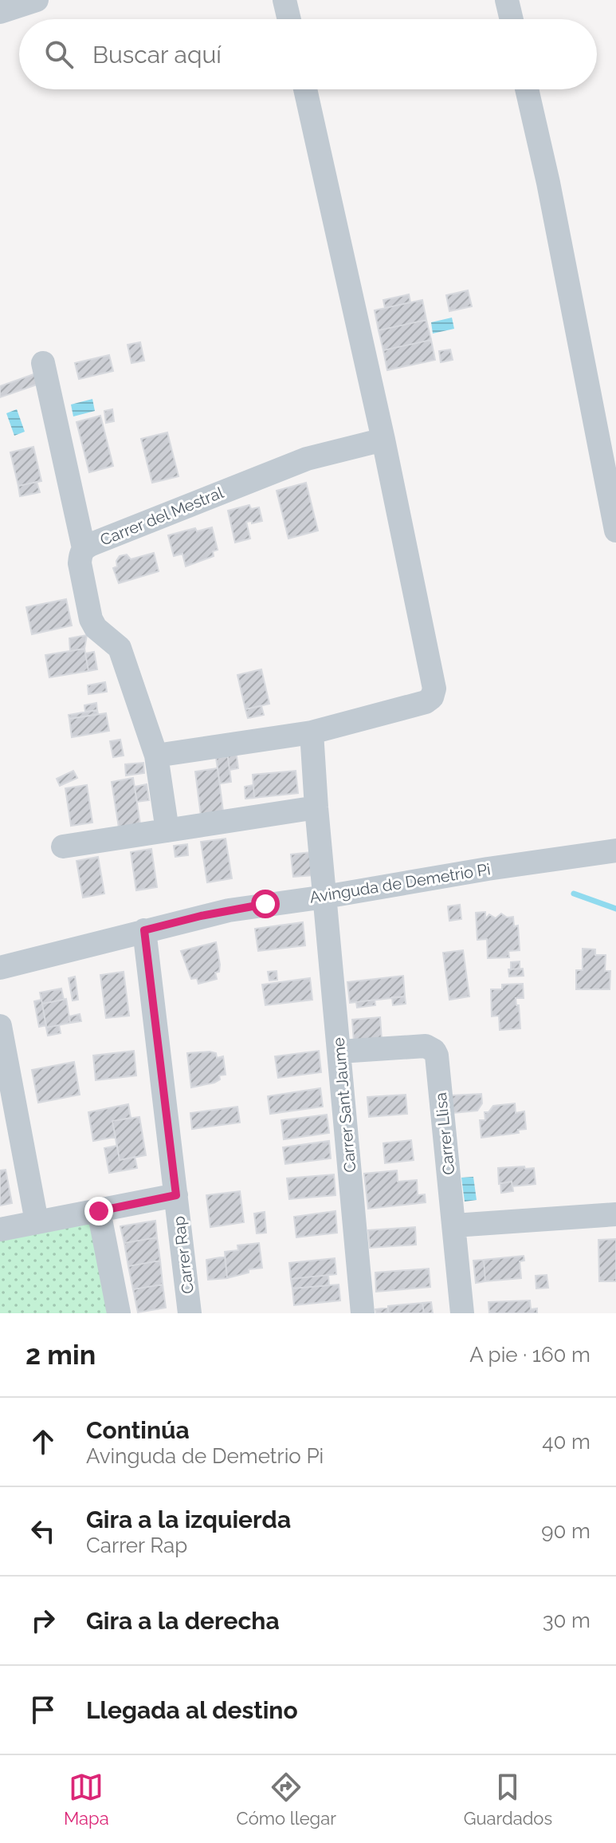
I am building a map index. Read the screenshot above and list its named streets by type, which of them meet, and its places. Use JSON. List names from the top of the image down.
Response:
{
  "streets": {
    "street": [
      "Carrer del Mestral",
      "Avinguda de Demetrio Pi",
      "Carrer Sant Jaume",
      "Carrer Llisa",
      "Carrer Rap"
    ]
  },
  "crossings": [
    ["Avinguda de Demetrio Pi", "Carrer Sant Jaume"],
    ["Avinguda de Demetrio Pi", "Carrer Rap"],
    ["Carrer Sant Jaume", "Carrer Llisa"]
  ],
  "page": {
    "search": "Buscar aquí",
    "heading": ["2 min", "A pie · 160 m"],
    "list": [
      ["Continúa", "Avinguda de Demetrio Pi", "40 m"],
      ["Gira a la izquierda", "Carrer Rap", "90 m"],
      ["Gira a la derecha", "30 m"],
      "Llegada al destino"
    ],
    "nav": ["Mapa", "Cómo llegar", "Guardados"]
  }
}
